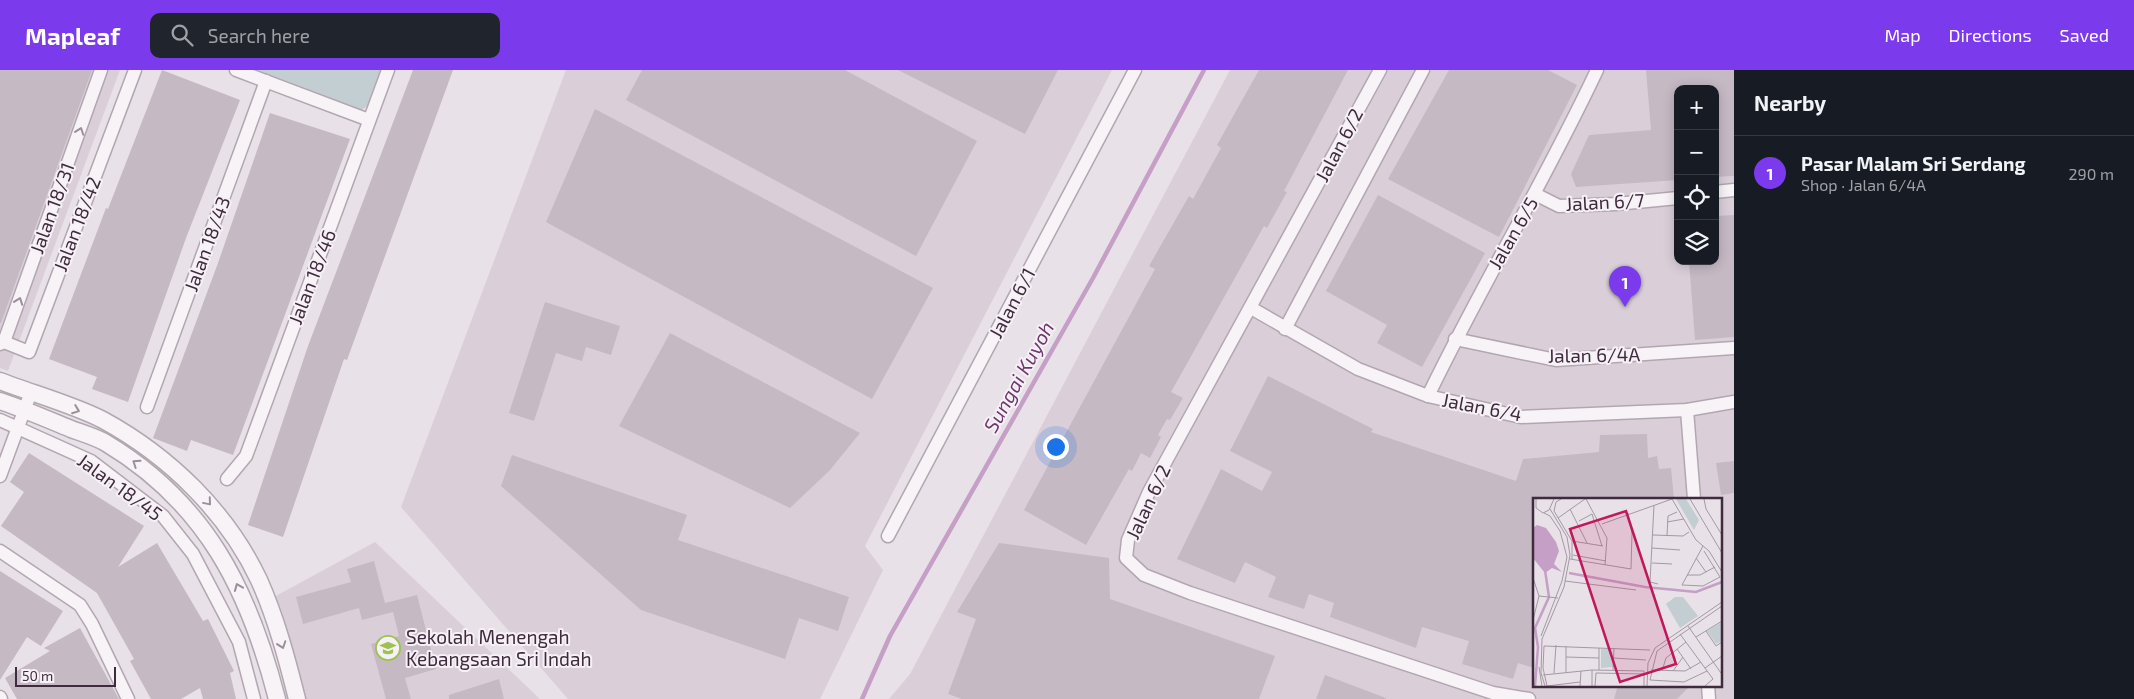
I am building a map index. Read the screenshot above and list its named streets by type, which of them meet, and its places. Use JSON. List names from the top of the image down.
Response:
{
  "streets": {
    "street": [
      "Jalan 6/2",
      "Jalan 6/7",
      "Jalan 18/31",
      "Jalan 18/42",
      "Jalan 6/5",
      "Jalan 18/43",
      "Jalan 18/46",
      "Jalan 6/1",
      "Jalan 6/4A",
      "Jalan 6/4",
      "Jalan 18/45"
    ]
  },
  "crossings": [
    ["Jalan 6/2", "Jalan 6/4"],
    ["Jalan 6/7", "Jalan 6/5"],
    ["Jalan 18/31", "Jalan 18/42"],
    ["Jalan 6/5", "Jalan 6/4A"],
    ["Jalan 6/5", "Jalan 6/4"]
  ],
  "one_way": ["Jalan 18/31"],
  "water": ["Sungai Kuyoh"],
  "places": {
    "school or university": ["Sekolah Menengah Kebangsaan Sri Indah"]
  },
  "scale_bar": "50 m",
  "page": {
    "header": "Mapleaf",
    "search": "Search here",
    "nav": ["Map", "Directions", "Saved"],
    "heading": "Nearby",
    "map_buttons": ["+", "−"],
    "list": [
      {
        "mark": "1",
        "name": "Pasar Malam Sri Serdang",
        "note": "Shop · Jalan 6/4A",
        "value": "290 m"
      }
    ],
    "pins": "1",
    "scale": "50 m"
  }
}
